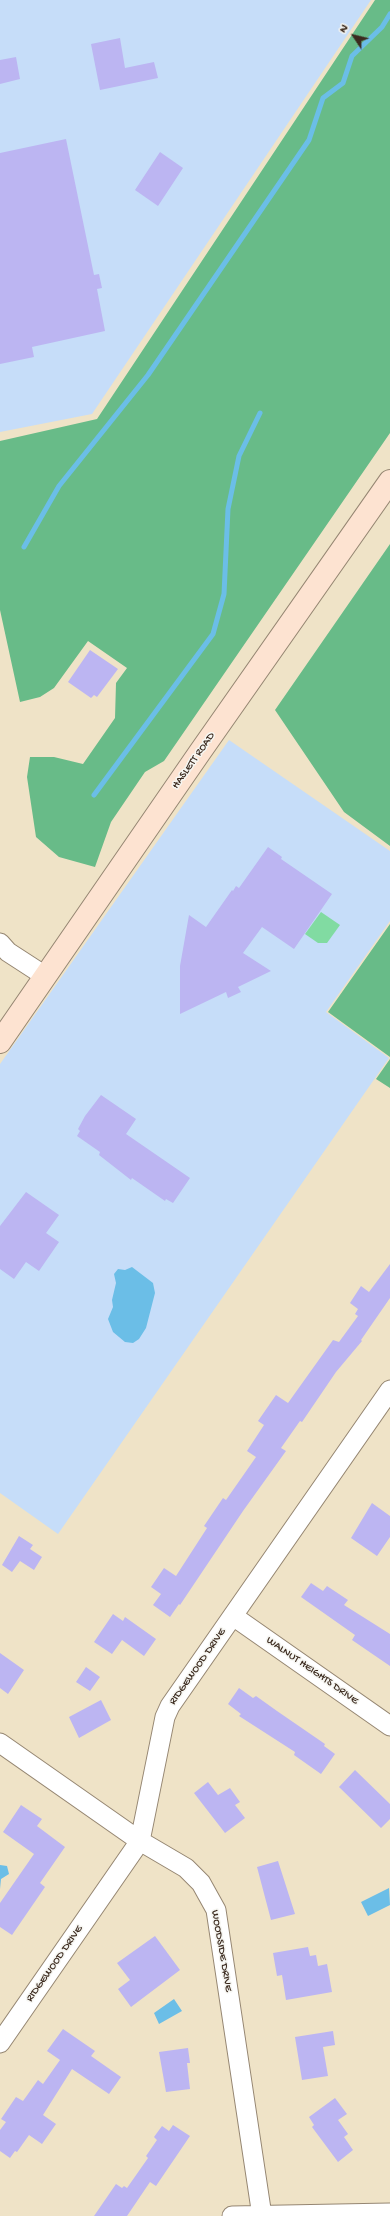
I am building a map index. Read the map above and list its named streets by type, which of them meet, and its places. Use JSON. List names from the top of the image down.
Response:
{
  "streets": {
    "main road": ["HASLETT ROAD"],
    "street": ["RIDGEWOOD DRIVE", "WALNUT HEIGHTS DRIVE", "WOODSIDE DRIVE"]
  },
  "crossings": [
    ["RIDGEWOOD DRIVE", "WALNUT HEIGHTS DRIVE"],
    ["RIDGEWOOD DRIVE", "WOODSIDE DRIVE"]
  ],
  "north": "top left"
}
